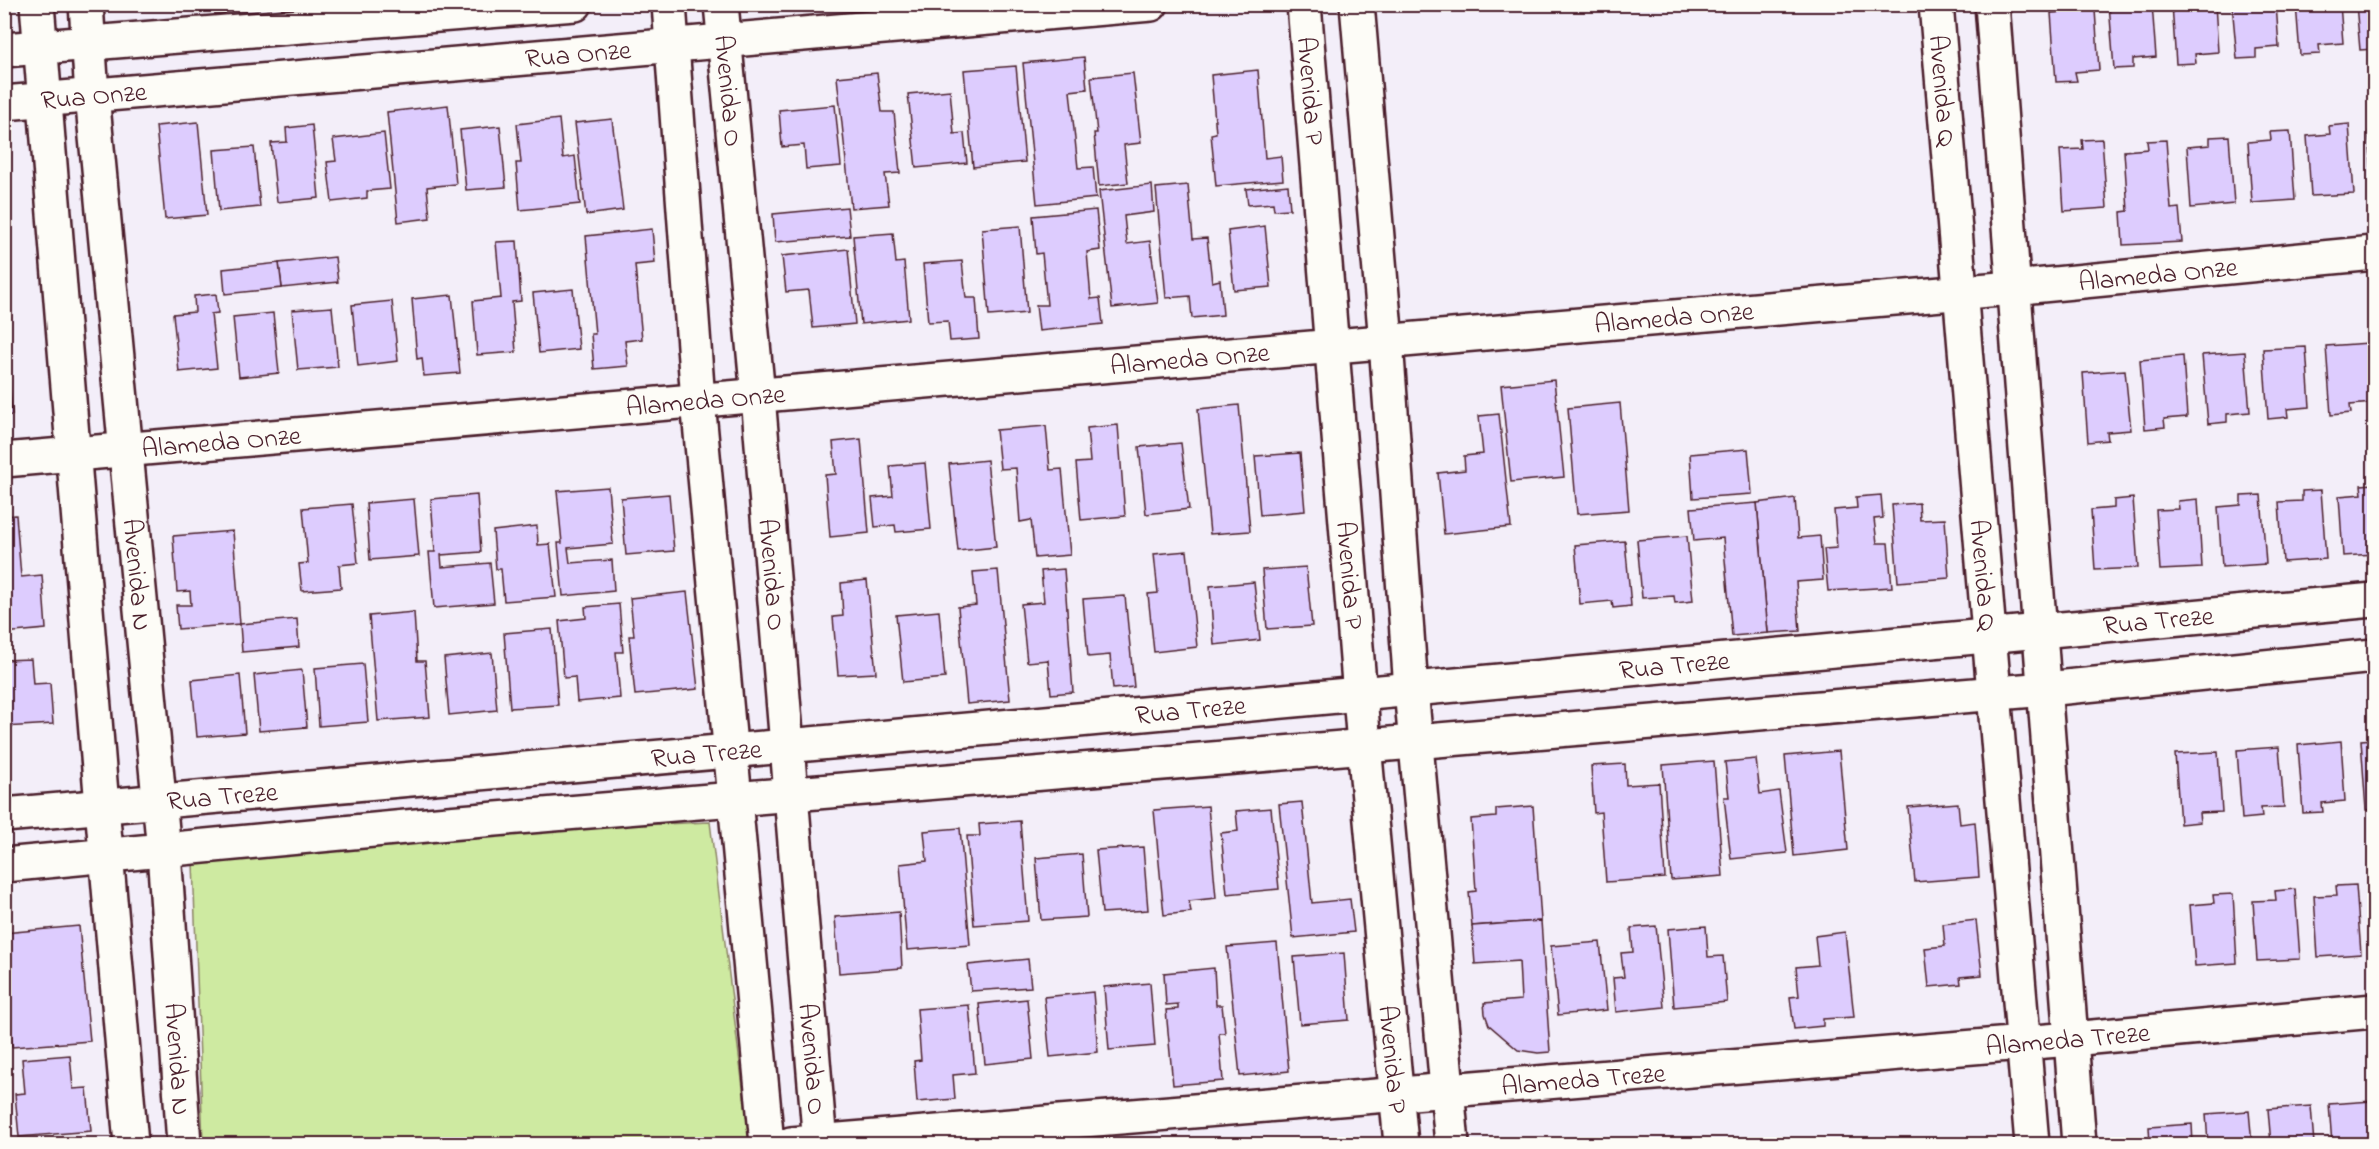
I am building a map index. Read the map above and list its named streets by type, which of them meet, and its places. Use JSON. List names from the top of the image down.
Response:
{
  "streets": {
    "street": [
      "Rua Onze",
      "Avenida O",
      "Avenida P",
      "Avenida Q",
      "Alameda Onze",
      "Avenida N",
      "Rua Treze",
      "Alameda Treze"
    ]
  },
  "crossings": [
    ["Rua Onze", "Avenida O"],
    ["Rua Onze", "Avenida N"],
    ["Avenida O", "Alameda Onze"],
    ["Avenida O", "Rua Treze"],
    ["Avenida O", "Alameda Treze"],
    ["Avenida P", "Alameda Onze"],
    ["Avenida P", "Rua Treze"],
    ["Avenida P", "Alameda Treze"],
    ["Avenida Q", "Alameda Onze"],
    ["Avenida Q", "Rua Treze"],
    ["Avenida Q", "Alameda Treze"],
    ["Alameda Onze", "Avenida N"],
    ["Avenida N", "Rua Treze"]
  ]
}
